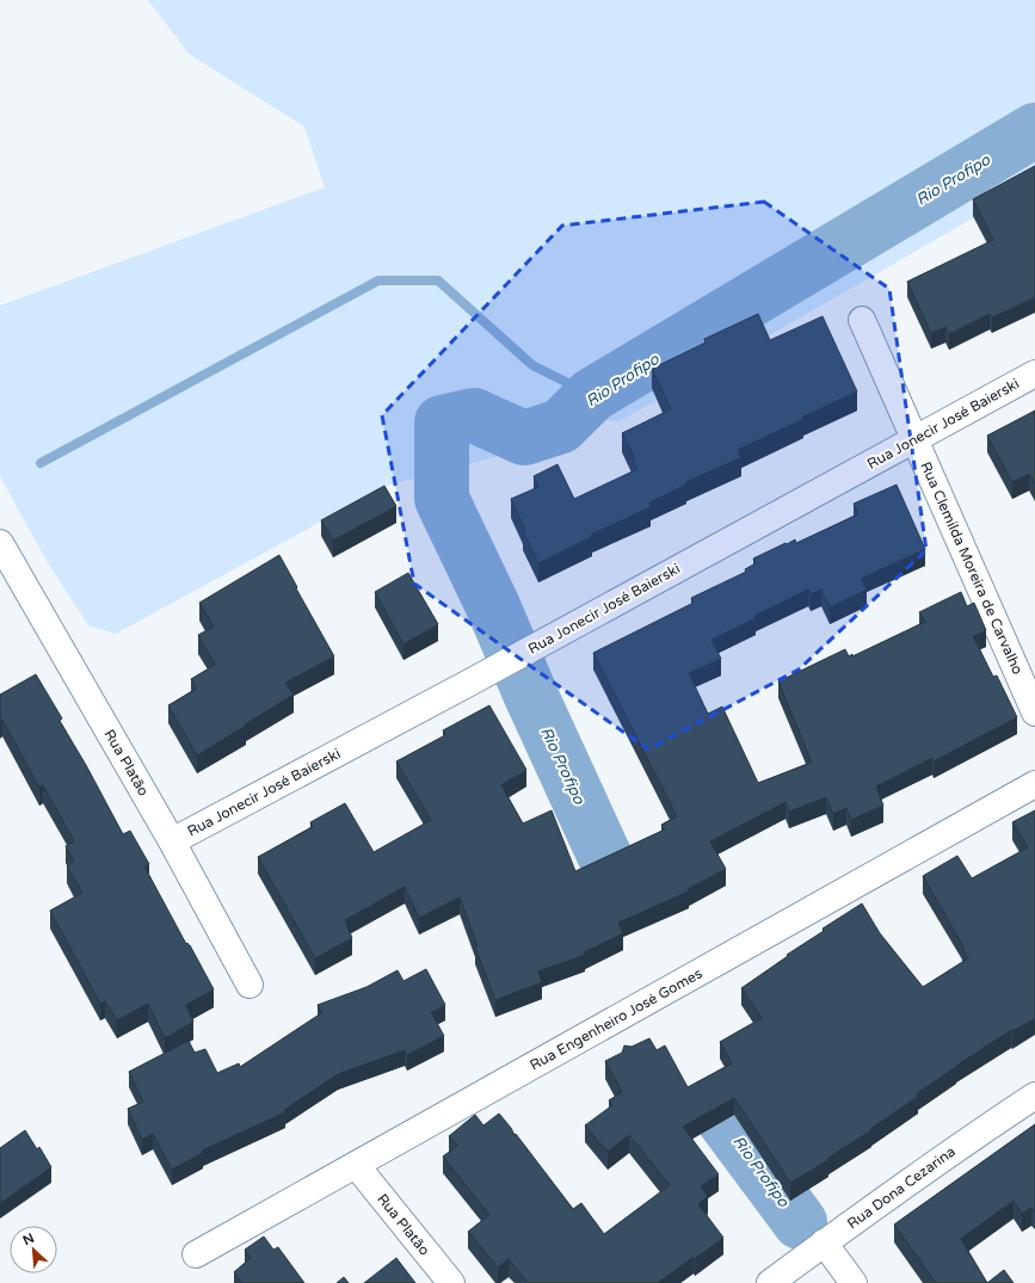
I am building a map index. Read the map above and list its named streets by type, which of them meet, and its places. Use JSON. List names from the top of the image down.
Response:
{
  "streets": {
    "street": [
      "Rua Jonecir José Baierski",
      "Rua Clemilda Moreira de Carvalho",
      "Rua Platão",
      "Rua Engenheiro José Gomes",
      "Rua Dona Cezarina"
    ]
  },
  "crossings": [
    ["Rua Jonecir José Baierski", "Rua Clemilda Moreira de Carvalho"],
    ["Rua Jonecir José Baierski", "Rua Platão"],
    ["Rua Platão", "Rua Engenheiro José Gomes"]
  ],
  "water": ["Rio Profipo"],
  "north": "top left"
}
